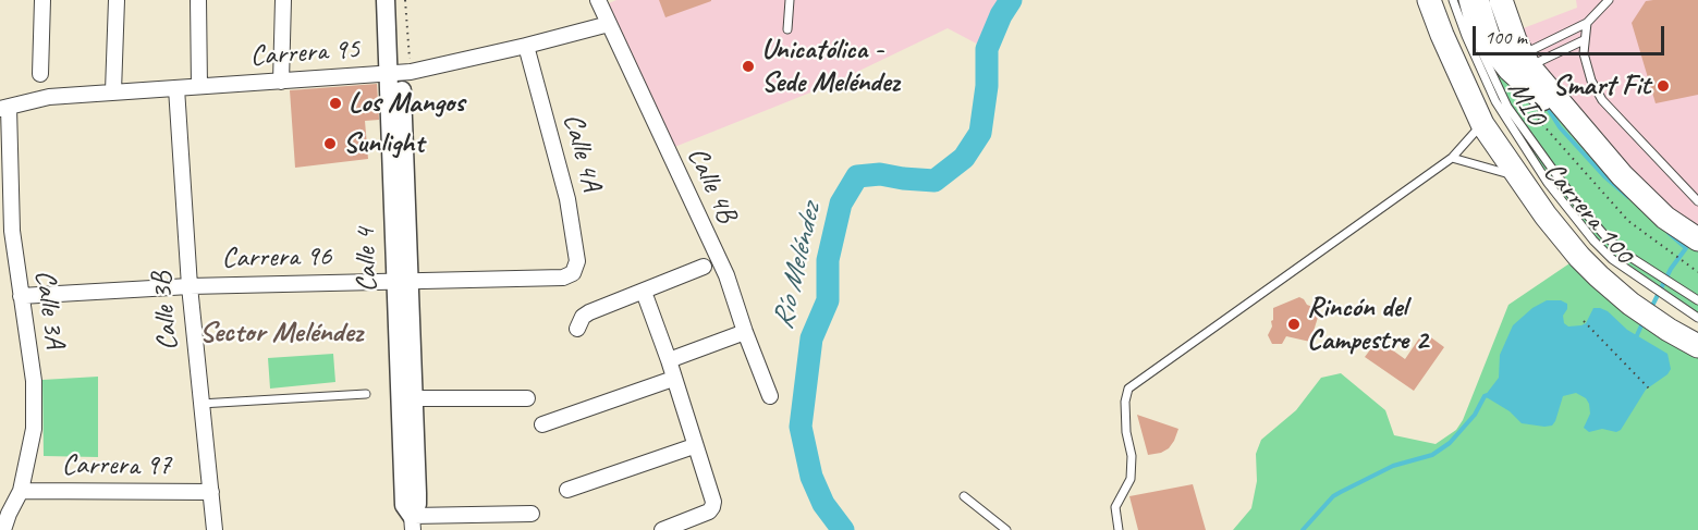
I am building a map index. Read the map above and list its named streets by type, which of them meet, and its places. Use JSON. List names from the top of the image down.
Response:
{
  "streets": {
    "main road": ["Carrera 100"],
    "street": [
      "Carrera 95",
      "Calle 4A",
      "Calle 4B",
      "Carrera 96",
      "Calle 4",
      "Calle 3A",
      "Calle 3B",
      "Carrera 97"
    ],
    "lane": ["MIO"]
  },
  "crossings": [
    ["Carrera 95", "Calle 4A"],
    ["Carrera 95", "Calle 4B"],
    ["Carrera 95", "Calle 4"],
    ["Carrera 95", "Calle 3A"],
    ["Carrera 95", "Calle 3B"],
    ["Calle 4A", "Carrera 96"],
    ["Carrera 96", "Calle 4"],
    ["Carrera 96", "Calle 3A"],
    ["Carrera 96", "Calle 3B"],
    ["Calle 3A", "Carrera 97"],
    ["Calle 3B", "Carrera 97"]
  ],
  "districts": ["Sector Meléndez"],
  "water": ["Río Meléndez"],
  "places": [
    "Unicatólica - Sede Meléndez",
    "Smart Fit",
    "Los Mangos",
    "Sunlight",
    "Rincón del Campestre 2"
  ],
  "scale_bar": "100 m"
}
